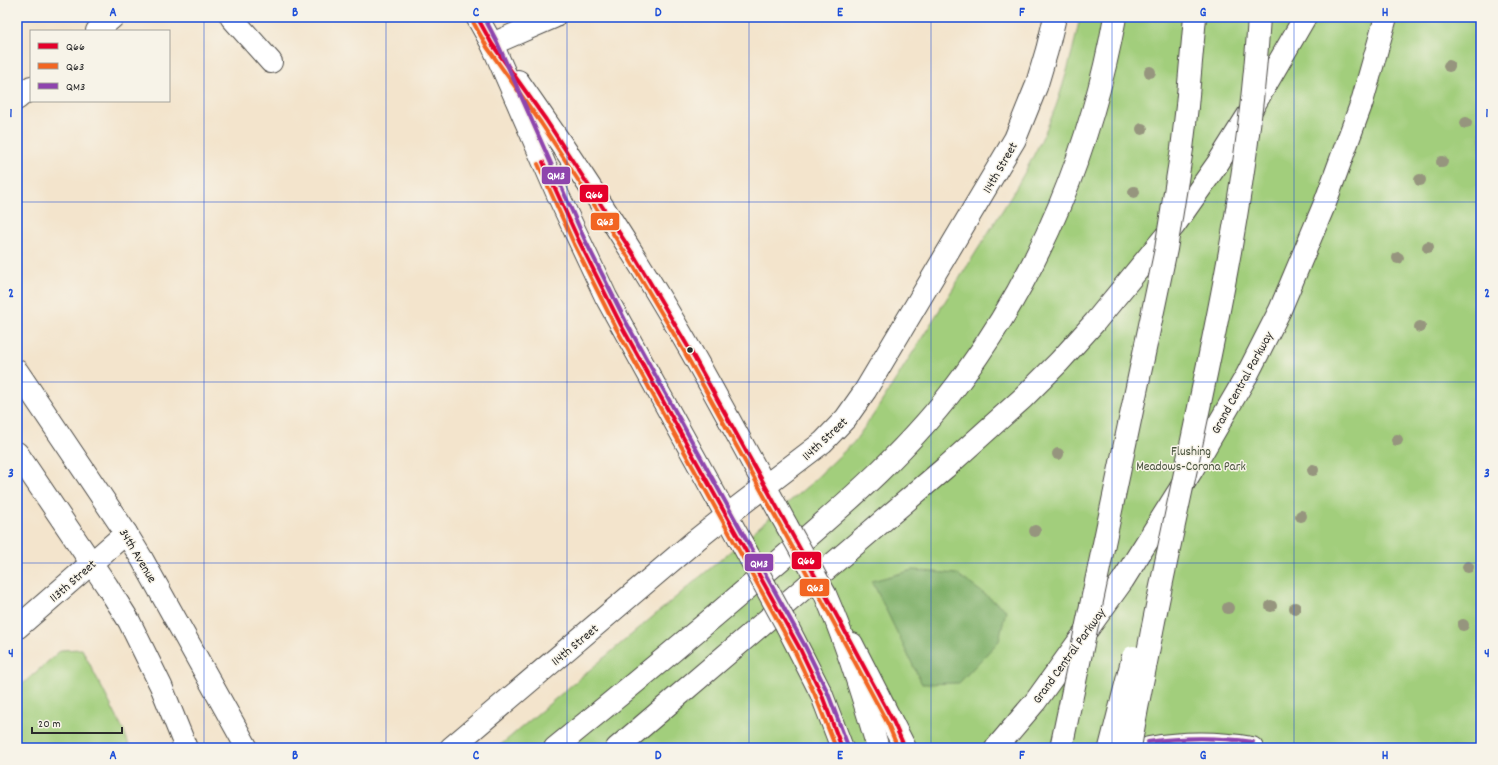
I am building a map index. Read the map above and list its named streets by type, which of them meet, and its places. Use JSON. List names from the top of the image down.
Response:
{
  "streets": {
    "main road": [
      "114th Street",
      "Grand Central Parkway",
      "34th Avenue",
      "113th Street"
    ]
  },
  "crossings": [
    ["34th Avenue", "113th Street"]
  ],
  "parks": ["Flushing Meadows-Corona Park"],
  "lines": ["transit line Q66", "transit line QM3", "transit line Q63"],
  "legend": ["Q66", "Q63", "QM3"],
  "scale_bar": "20 m",
  "grid": {
    "columns": [
      "A",
      "B",
      "C",
      "D",
      "E",
      "F",
      "G",
      "H"
    ],
    "rows": [
      "1",
      "2",
      "3",
      "4"
    ]
  }
}
